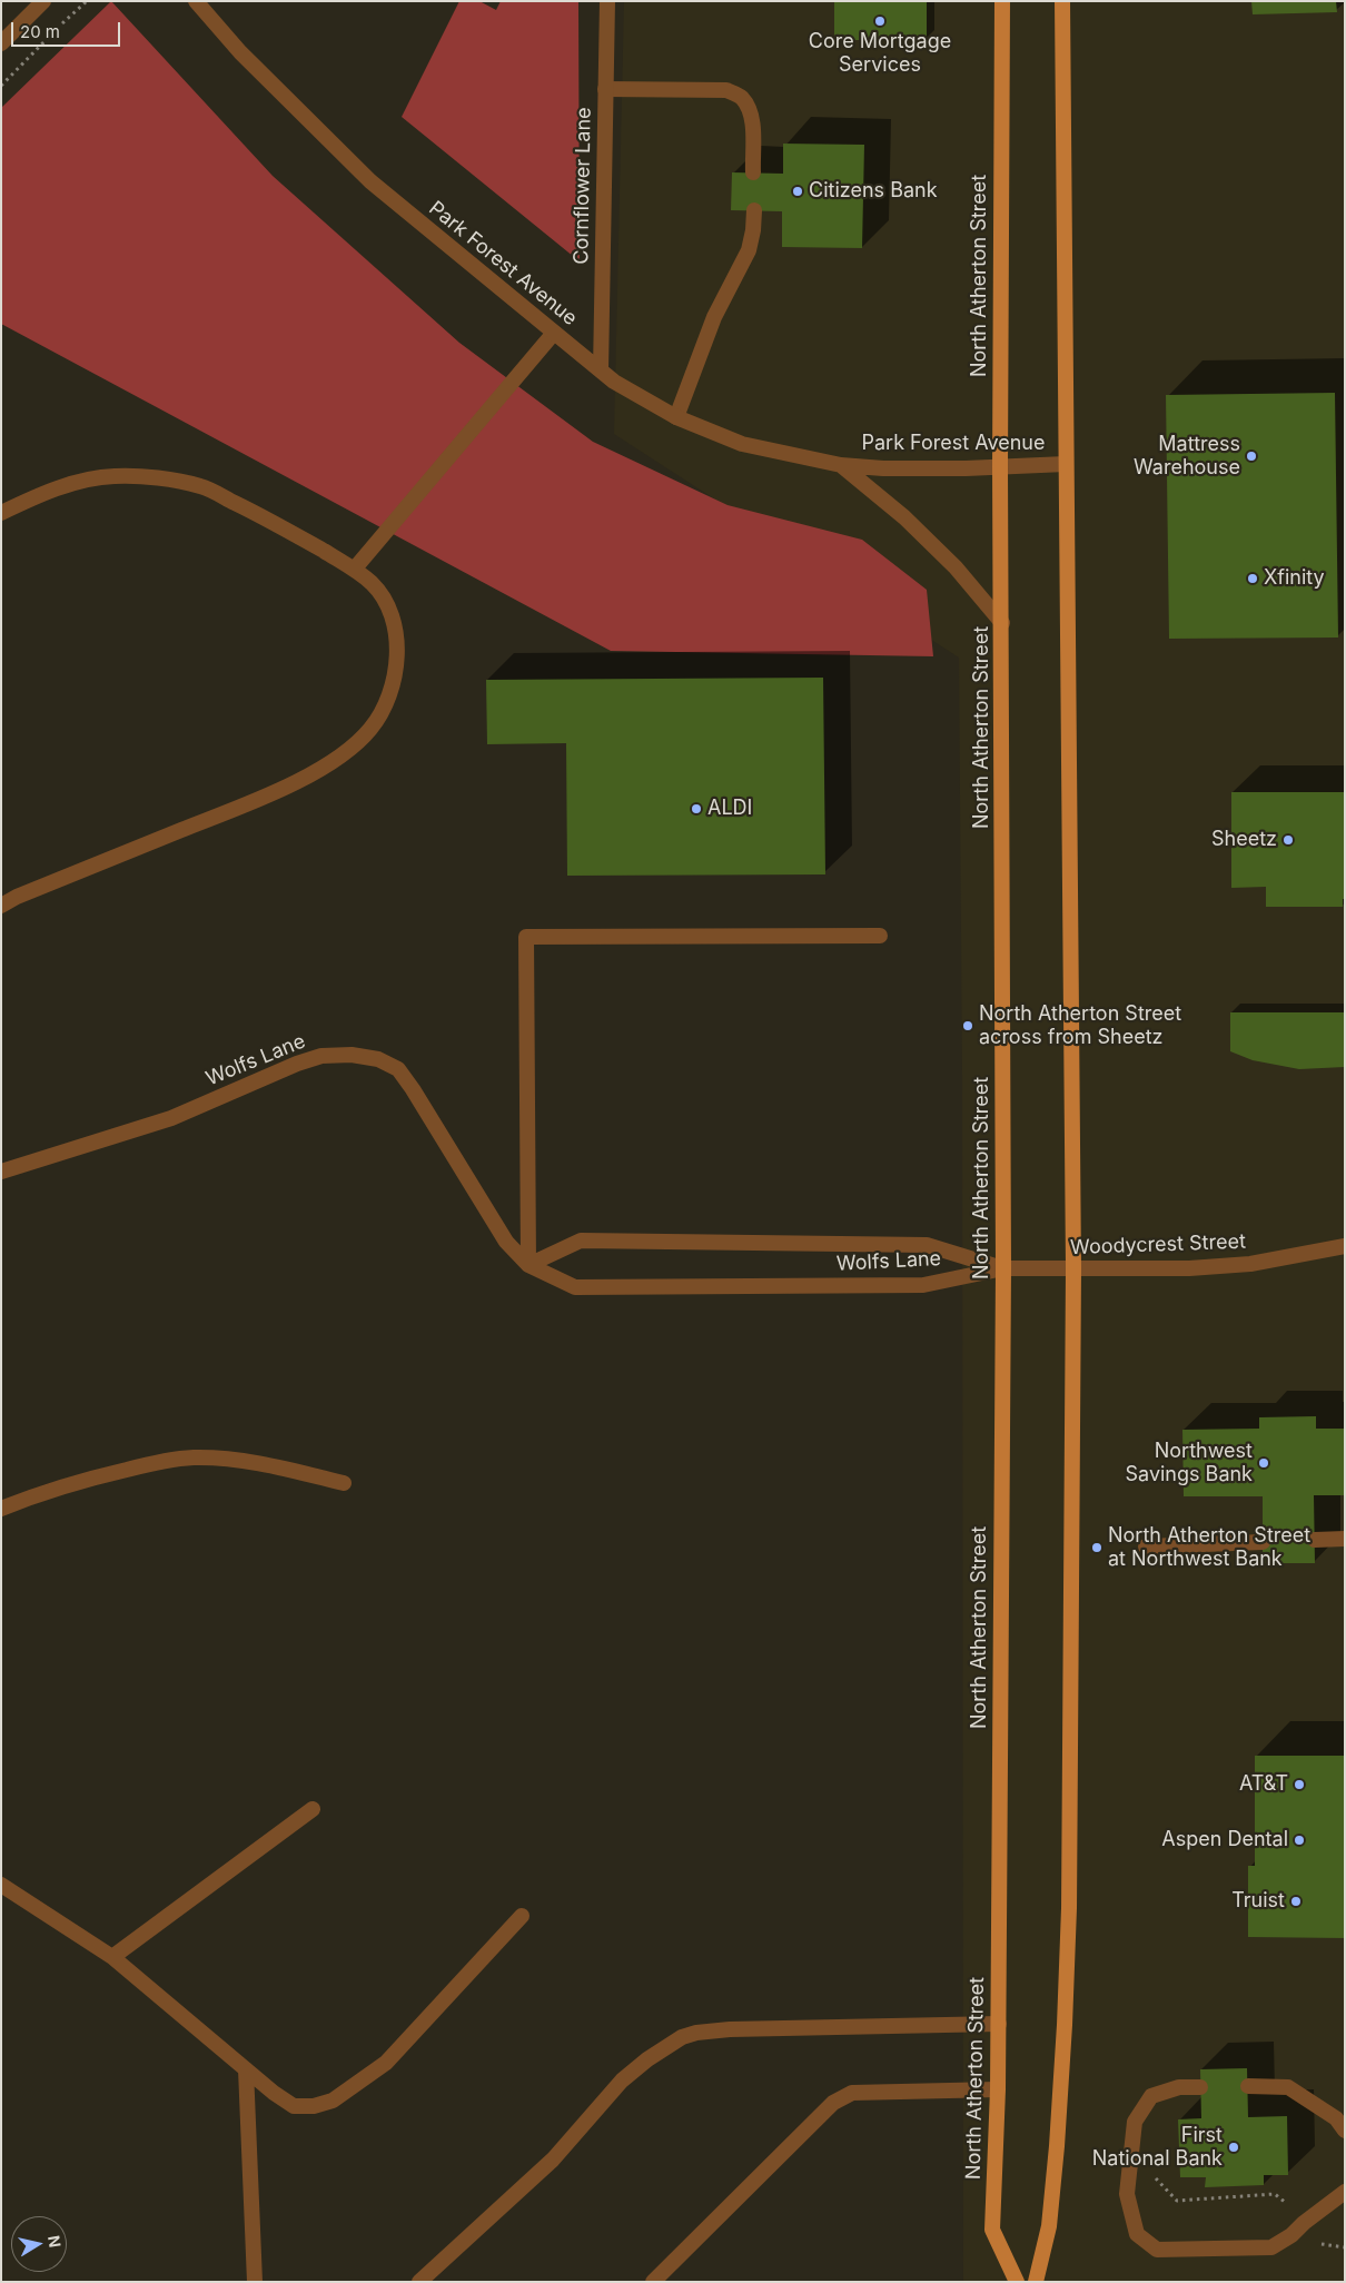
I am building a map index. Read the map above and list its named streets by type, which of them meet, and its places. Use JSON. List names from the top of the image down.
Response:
{
  "streets": {
    "main road": ["North Atherton Street"],
    "street": [
      "Cornflower Lane",
      "Park Forest Avenue",
      "Wolfs Lane",
      "Woodycrest Street"
    ]
  },
  "crossings": [
    ["Cornflower Lane", "Park Forest Avenue"],
    ["Park Forest Avenue", "North Atherton Street"],
    ["North Atherton Street", "Wolfs Lane"],
    ["North Atherton Street", "Woodycrest Street"],
    ["Wolfs Lane", "Woodycrest Street"]
  ],
  "places": [
    "Core Mortgage Services",
    "Citizens Bank",
    "Mattress Warehouse",
    "Xfinity",
    "ALDI",
    "Sheetz",
    "North Atherton Street across from Sheetz",
    "Northwest Savings Bank",
    "North Atherton Street at Northwest Bank",
    "AT&T",
    "Aspen Dental",
    "Truist",
    "First National Bank"
  ],
  "scale_bar": "20 m",
  "north": "right"
}
